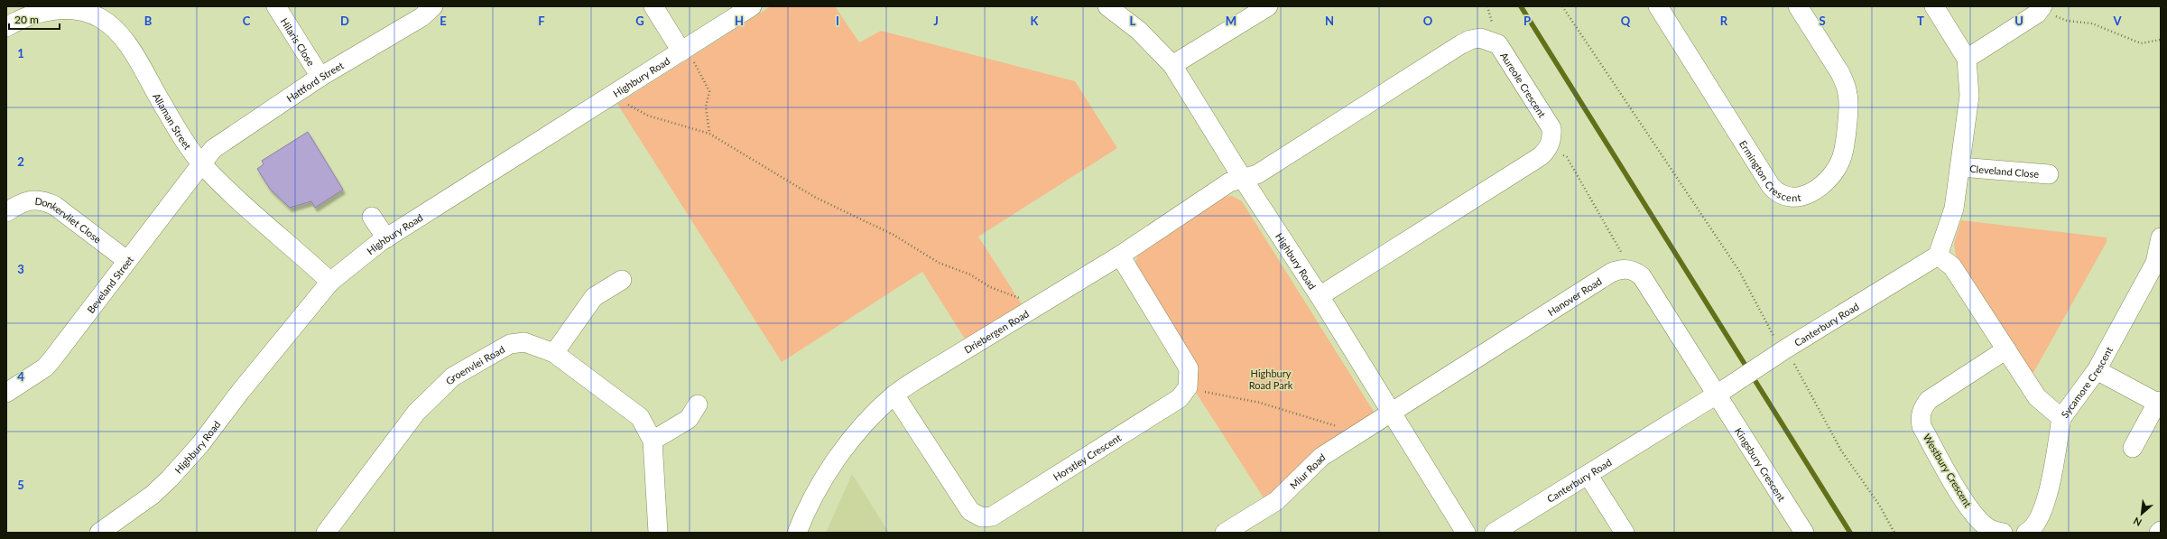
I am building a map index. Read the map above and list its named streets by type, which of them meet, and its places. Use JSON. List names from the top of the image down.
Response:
{
  "streets": {
    "street": [
      "Hilaris Close",
      "Highbury Road",
      "Hattford Street",
      "Aureole Crescent",
      "Allaman Street",
      "Ermington Crescent",
      "Cleveland Close",
      "Donkervliet Close",
      "Beveland Street",
      "Hanover Road",
      "Canterbury Road",
      "Driebergen Road",
      "Groenvlei Road",
      "Sycamore Crescent",
      "Horstley Crescent",
      "Kingsbury Crescent",
      "Westbury Crescent",
      "Miur Road"
    ]
  },
  "crossings": [
    ["Hilaris Close", "Hattford Street"],
    ["Highbury Road", "Aureole Crescent"],
    ["Highbury Road", "Allaman Street"],
    ["Highbury Road", "Hanover Road"],
    ["Highbury Road", "Driebergen Road"],
    ["Highbury Road", "Miur Road"],
    ["Hattford Street", "Allaman Street"],
    ["Hattford Street", "Beveland Street"],
    ["Aureole Crescent", "Driebergen Road"],
    ["Allaman Street", "Beveland Street"],
    ["Donkervliet Close", "Beveland Street"],
    ["Hanover Road", "Miur Road"],
    ["Canterbury Road", "Sycamore Crescent"],
    ["Canterbury Road", "Kingsbury Crescent"],
    ["Driebergen Road", "Horstley Crescent"],
    ["Sycamore Crescent", "Westbury Crescent"]
  ],
  "parks": ["Highbury Road Park"],
  "scale_bar": "20 m",
  "north": "bottom left",
  "grid": {
    "columns": [
      "B",
      "C",
      "D",
      "E",
      "F",
      "G",
      "H",
      "I",
      "J",
      "K",
      "L",
      "M",
      "N",
      "O",
      "P",
      "Q",
      "R",
      "S",
      "T",
      "U",
      "V"
    ],
    "rows": [
      "1",
      "2",
      "3",
      "4",
      "5"
    ]
  }
}
